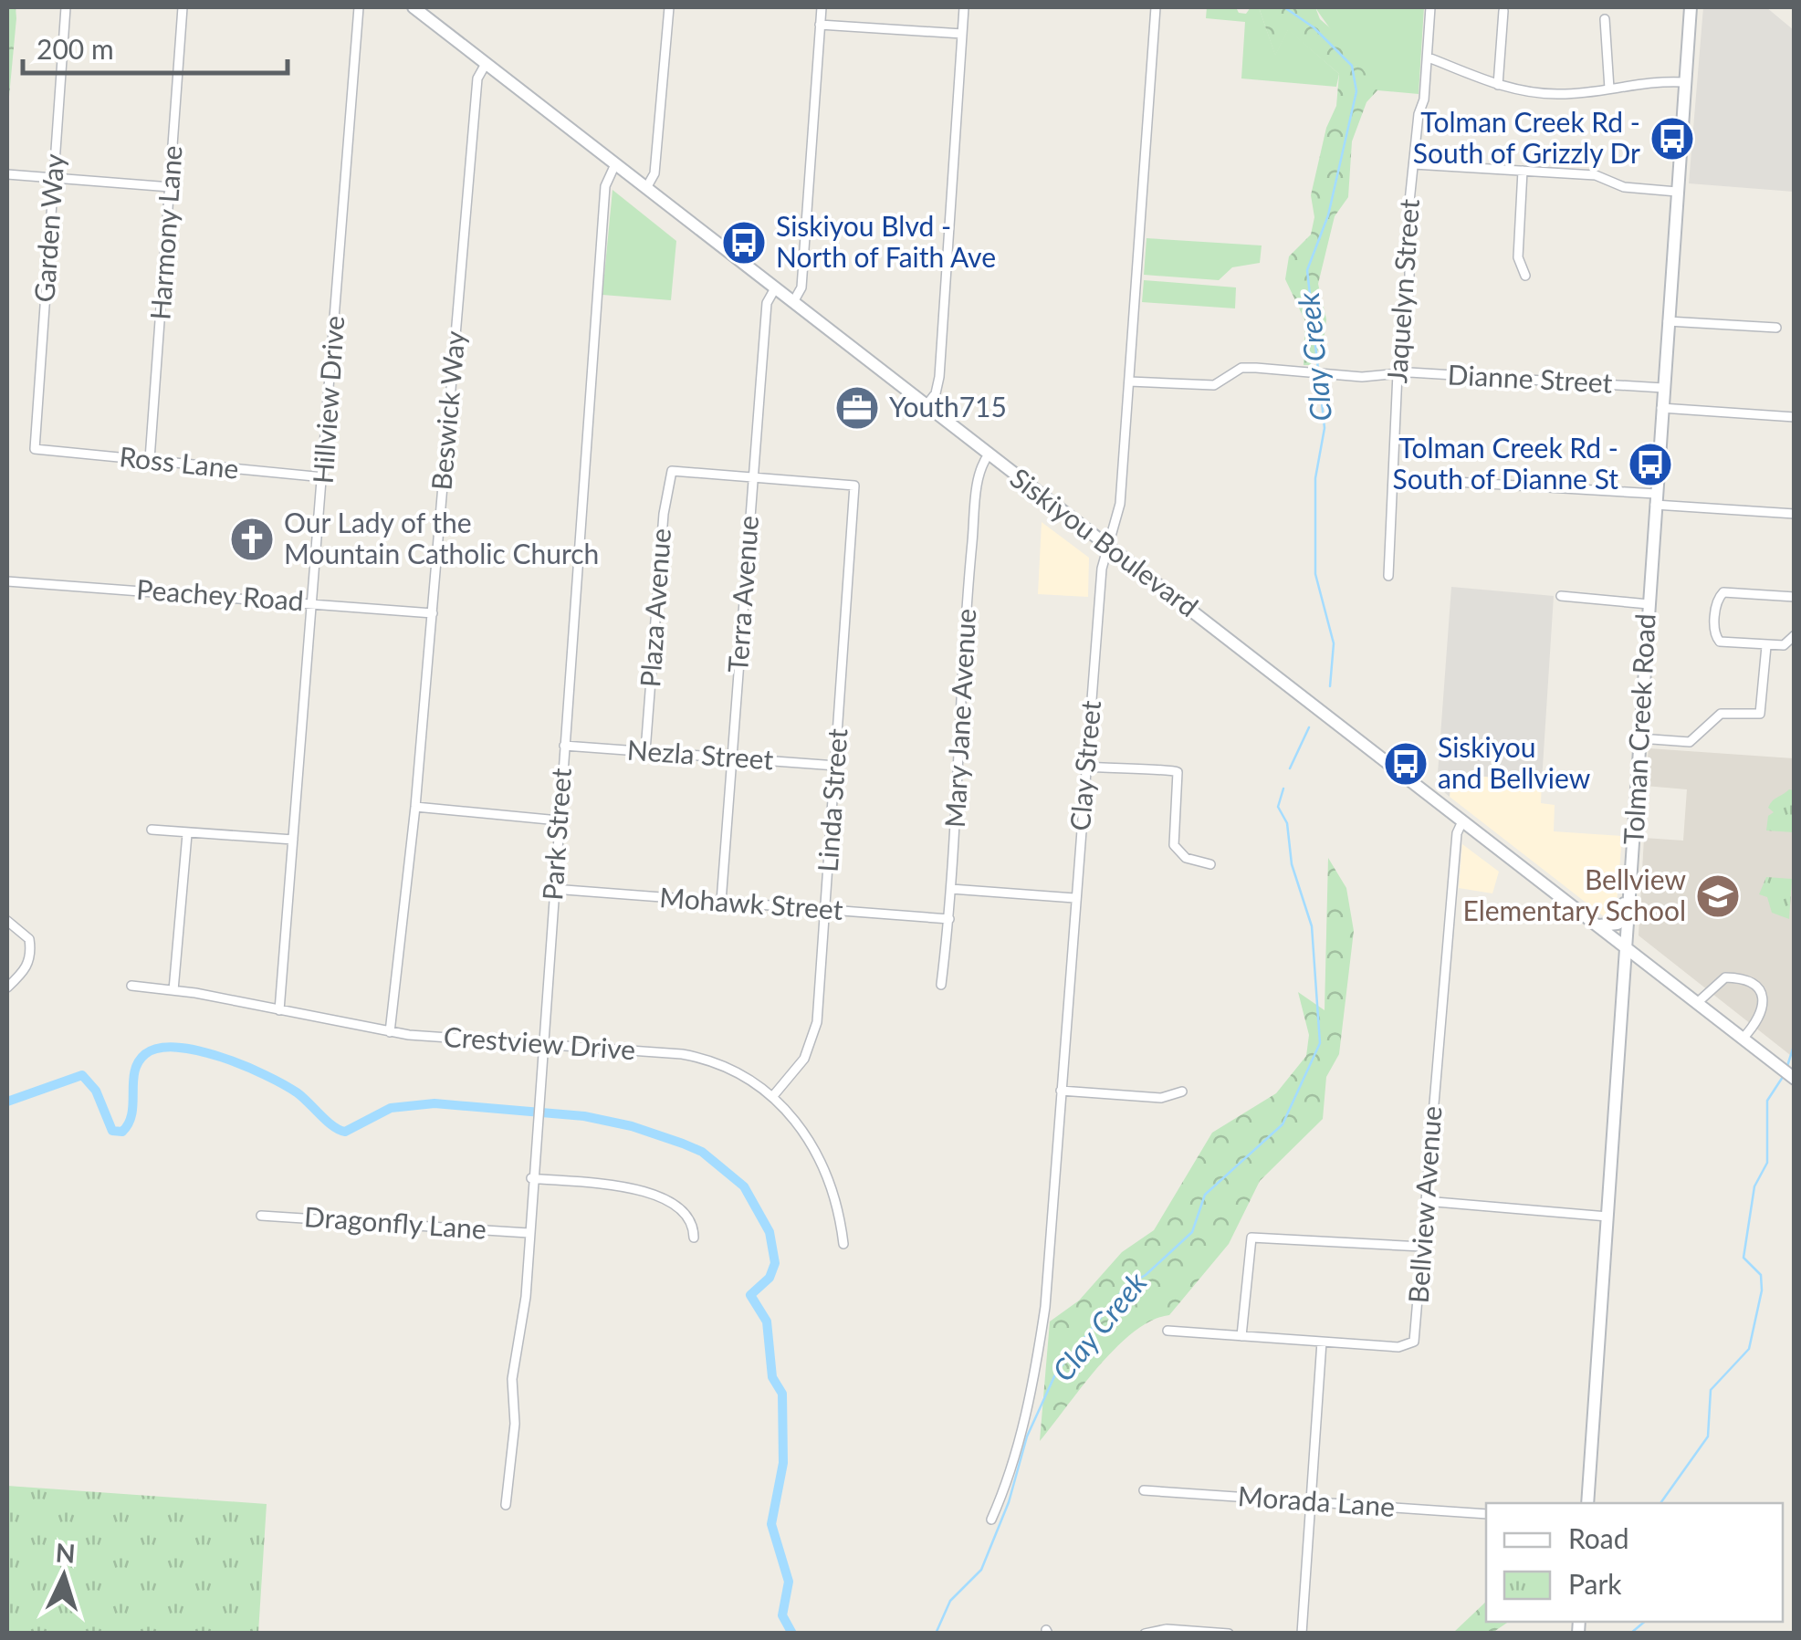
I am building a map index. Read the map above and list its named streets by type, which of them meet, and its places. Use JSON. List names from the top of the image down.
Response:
{
  "streets": {
    "main road": ["Siskiyou Boulevard", "Tolman Creek Road"],
    "street": [
      "Garden Way",
      "Harmony Lane",
      "Jaquelyn Street",
      "Dianne Street",
      "Hillview Drive",
      "Beswick Way",
      "Ross Lane",
      "Terra Avenue",
      "Peachey Road",
      "Plaza Avenue",
      "Mary Jane Avenue",
      "Nezla Street",
      "Clay Street",
      "Linda Street",
      "Park Street",
      "Mohawk Street",
      "Crestview Drive",
      "Bellview Avenue",
      "Dragonfly Lane",
      "Morada Lane"
    ]
  },
  "crossings": [
    ["Garden Way", "Ross Lane"],
    ["Harmony Lane", "Ross Lane"],
    ["Jaquelyn Street", "Dianne Street"],
    ["Dianne Street", "Tolman Creek Road"],
    ["Dianne Street", "Clay Street"],
    ["Hillview Drive", "Ross Lane"],
    ["Hillview Drive", "Peachey Road"],
    ["Hillview Drive", "Crestview Drive"],
    ["Beswick Way", "Siskiyou Boulevard"],
    ["Beswick Way", "Peachey Road"],
    ["Beswick Way", "Crestview Drive"],
    ["Siskiyou Boulevard", "Terra Avenue"],
    ["Siskiyou Boulevard", "Mary Jane Avenue"],
    ["Siskiyou Boulevard", "Tolman Creek Road"],
    ["Siskiyou Boulevard", "Clay Street"],
    ["Siskiyou Boulevard", "Park Street"],
    ["Siskiyou Boulevard", "Bellview Avenue"],
    ["Terra Avenue", "Plaza Avenue"],
    ["Terra Avenue", "Nezla Street"],
    ["Terra Avenue", "Linda Street"],
    ["Terra Avenue", "Mohawk Street"],
    ["Plaza Avenue", "Nezla Street"],
    ["Plaza Avenue", "Linda Street"],
    ["Mary Jane Avenue", "Mohawk Street"],
    ["Nezla Street", "Linda Street"],
    ["Nezla Street", "Park Street"],
    ["Linda Street", "Mohawk Street"],
    ["Linda Street", "Crestview Drive"],
    ["Park Street", "Mohawk Street"],
    ["Park Street", "Crestview Drive"],
    ["Park Street", "Dragonfly Lane"]
  ],
  "water": ["Clay Creek"],
  "places": {
    "bus stop": [
      "Tolman Creek Rd - South of Grizzly Dr",
      "Siskiyou Blvd - North of Faith Ave",
      "Tolman Creek Rd - South of Dianne St",
      "Siskiyou and Bellview"
    ],
    "office": ["Youth715"],
    "church": ["Our Lady of the Mountain Catholic Church"],
    "school or university": ["Bellview Elementary School"]
  },
  "legend": ["Road", "Park"],
  "scale_bar": "200 m",
  "north": "top"
}
